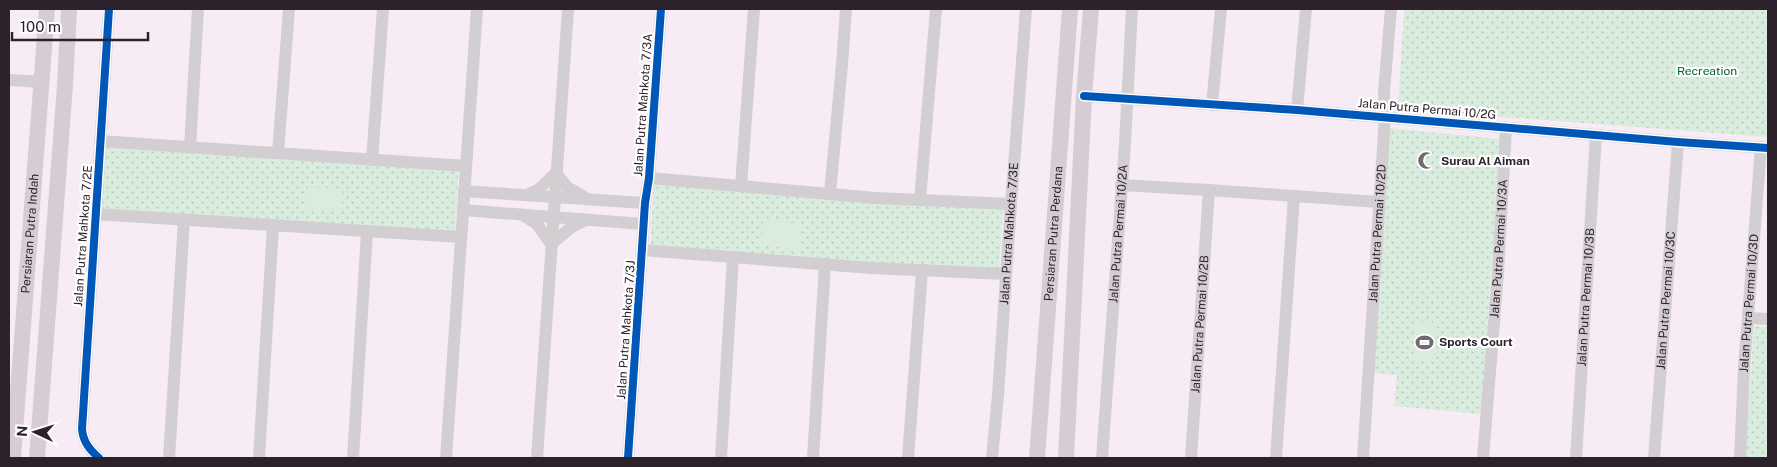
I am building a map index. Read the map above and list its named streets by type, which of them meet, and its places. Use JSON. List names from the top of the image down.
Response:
{
  "streets": {
    "main road": ["Persiaran Putra Indah", "Persiaran Putra Perdana"],
    "street": [
      "Jalan Putra Mahkota 7/3A",
      "Jalan Putra Permai 10/2G",
      "Jalan Putra Permai 10/2D",
      "Jalan Putra Mahkota 7/3E",
      "Jalan Putra Permai 10/2A",
      "Jalan Putra Mahkota 7/2E",
      "Jalan Putra Permai 10/3A",
      "Jalan Putra Permai 10/3B",
      "Jalan Putra Permai 10/3C",
      "Jalan Putra Permai 10/3D",
      "Jalan Putra Permai 10/2B",
      "Jalan Putra Mahkota 7/3J"
    ]
  },
  "crossings": [
    ["Jalan Putra Mahkota 7/3A", "Jalan Putra Mahkota 7/3J"],
    ["Jalan Putra Permai 10/2G", "Jalan Putra Permai 10/2D"],
    ["Jalan Putra Permai 10/2G", "Persiaran Putra Perdana"],
    ["Jalan Putra Permai 10/2G", "Jalan Putra Permai 10/2A"],
    ["Jalan Putra Permai 10/2G", "Jalan Putra Permai 10/3A"],
    ["Jalan Putra Permai 10/2G", "Jalan Putra Permai 10/3B"],
    ["Jalan Putra Permai 10/2G", "Jalan Putra Permai 10/3C"],
    ["Jalan Putra Permai 10/2G", "Jalan Putra Permai 10/3D"]
  ],
  "parks": ["Recreation"],
  "places": {
    "mosque": ["Surau Al Aiman"],
    "sports": ["Sports Court"]
  },
  "scale_bar": "100 m",
  "north": "left"
}
